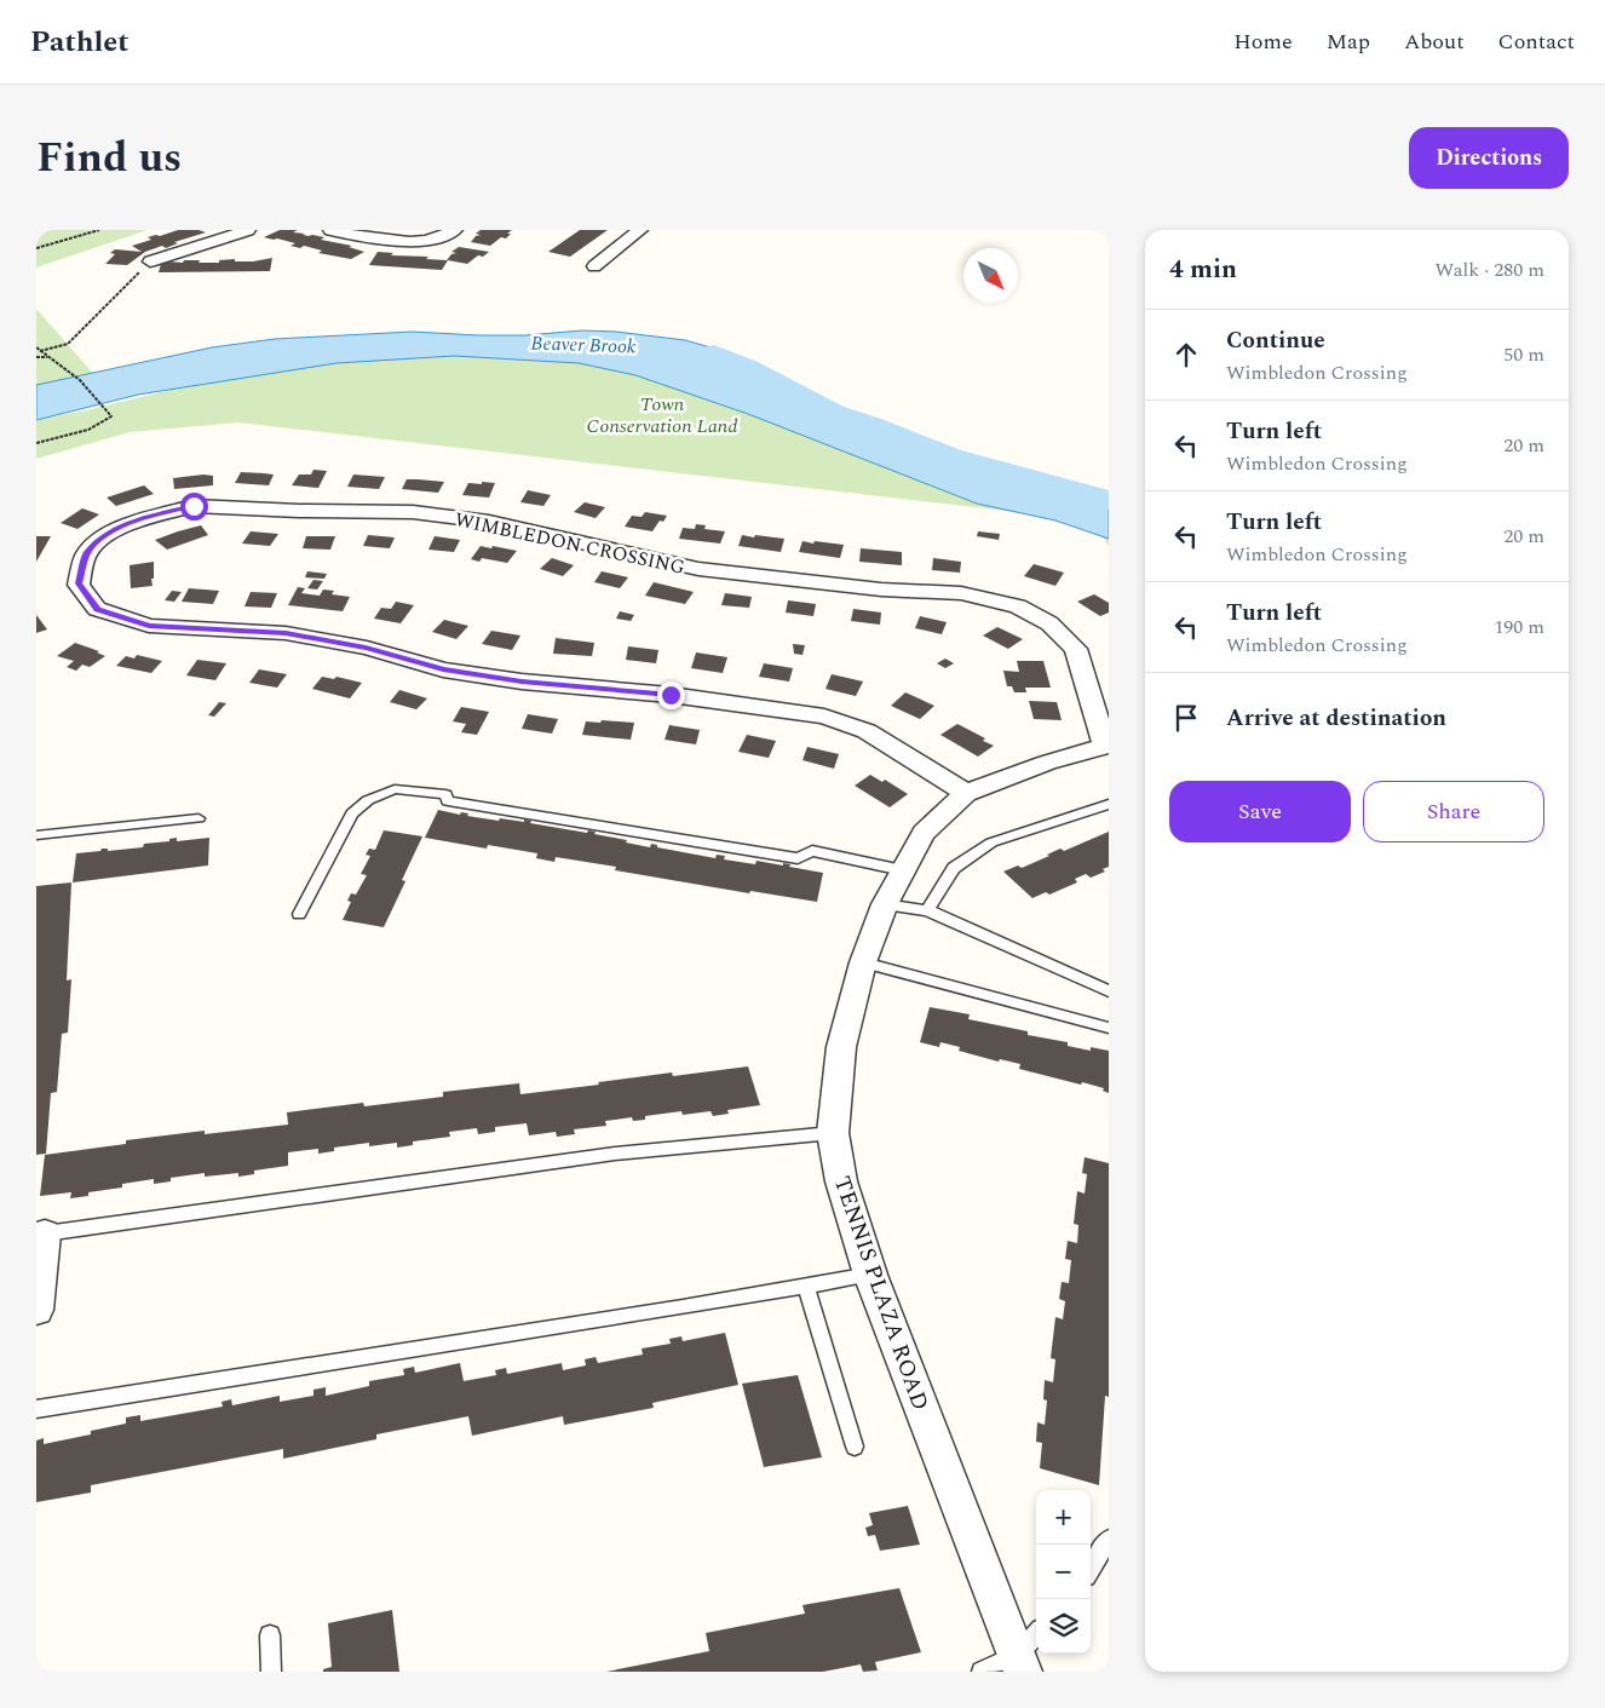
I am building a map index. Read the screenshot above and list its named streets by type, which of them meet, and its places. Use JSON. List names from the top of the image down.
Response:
{
  "streets": {
    "street": ["WIMBLEDON CROSSING", "TENNIS PLAZA ROAD"]
  },
  "crossings": [
    ["WIMBLEDON CROSSING", "TENNIS PLAZA ROAD"]
  ],
  "water": ["Beaver Brook"],
  "parks": ["Town Conservation Land"],
  "north": "bottom right",
  "page": {
    "header": "Pathlet",
    "nav": [
      "Home",
      "Map",
      "About",
      "Contact"
    ],
    "title": "Find us",
    "buttons": [
      "Directions",
      ["Save", "Share"]
    ],
    "heading": ["4 min", "Walk · 280 m"],
    "list": [
      ["Continue", "Wimbledon Crossing", "50 m"],
      ["Turn left", "Wimbledon Crossing", "20 m"],
      ["Turn left", "Wimbledon Crossing", "20 m"],
      ["Turn left", "Wimbledon Crossing", "190 m"],
      "Arrive at destination"
    ],
    "map_buttons": ["+", "−"]
  }
}
